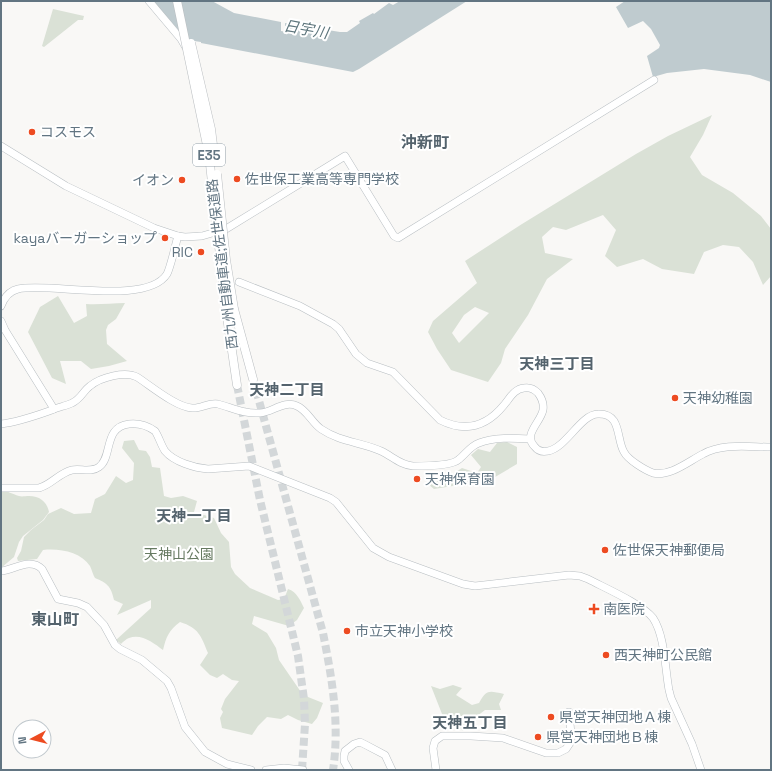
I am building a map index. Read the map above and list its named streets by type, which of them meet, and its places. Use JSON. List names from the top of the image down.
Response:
{
  "streets": {
    "highway": ["E35", "西九州自動車道;佐世保道路"]
  },
  "districts": [
    "沖新町",
    "天神三丁目",
    "天神二丁目",
    "天神一丁目",
    "東山町",
    "天神五丁目"
  ],
  "water": ["日宇川"],
  "parks": ["天神山公園"],
  "places": {
    "other": [
      "コスモス",
      "佐世保工業高等専門学校",
      "イオン",
      "kayaバーガーショップ",
      "RIC",
      "天神幼稚園",
      "天神保育園",
      "佐世保天神郵便局",
      "市立天神小学校",
      "西天神町公民館",
      "県営天神団地Ａ棟",
      "県営天神団地Ｂ棟"
    ],
    "health": ["南医院"]
  },
  "north": "left"
}
